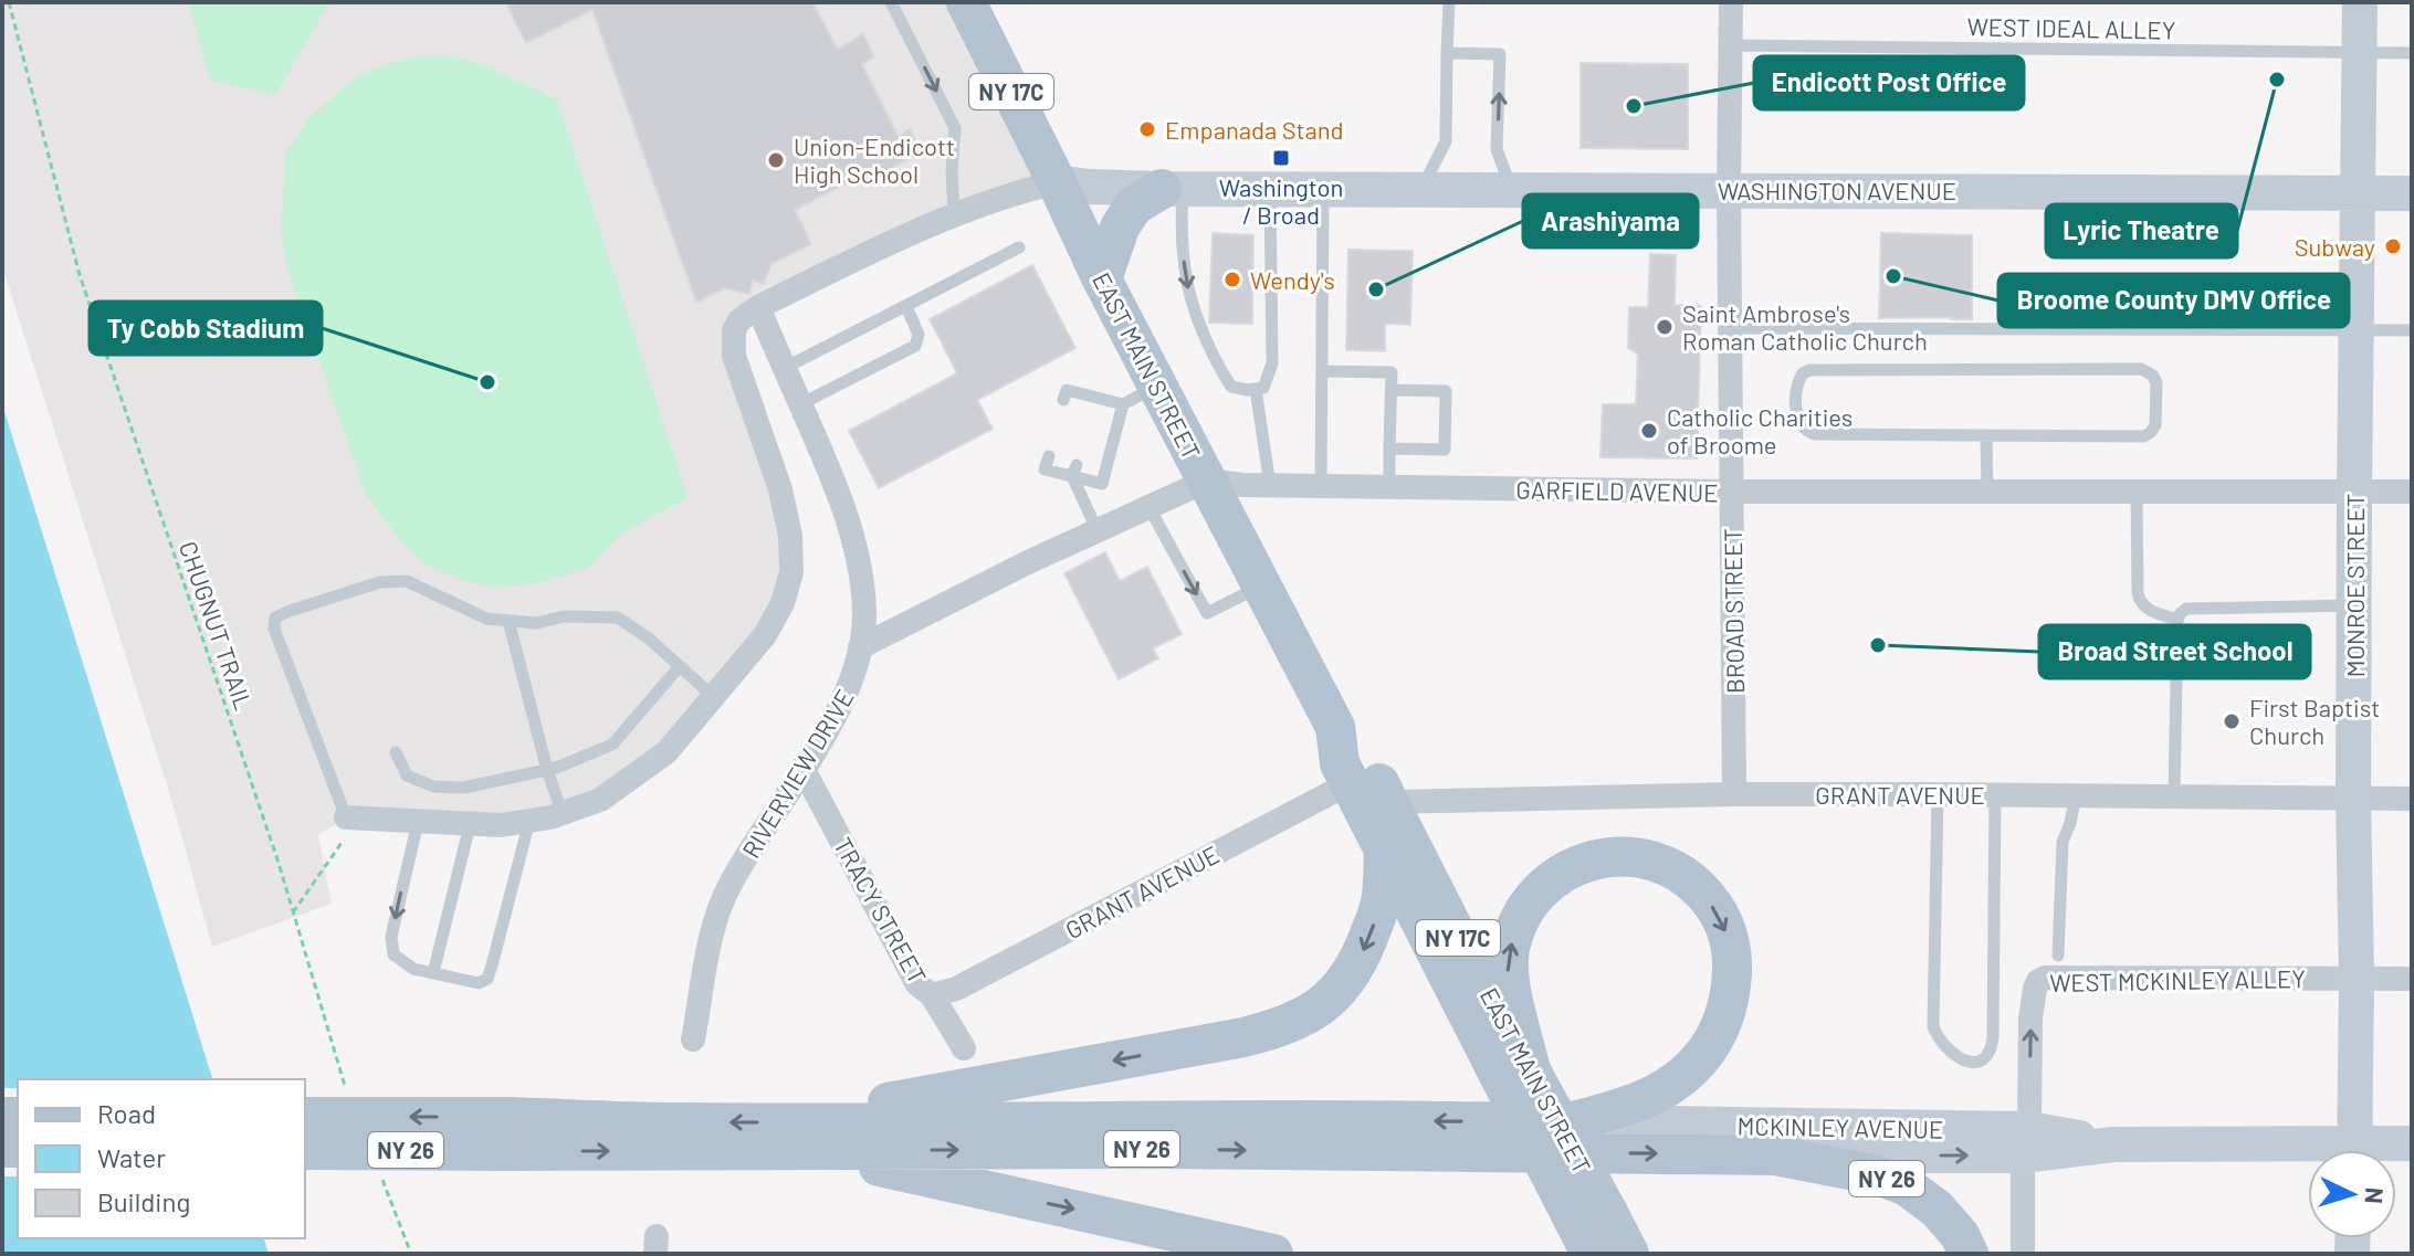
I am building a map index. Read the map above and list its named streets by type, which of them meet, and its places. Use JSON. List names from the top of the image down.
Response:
{
  "streets": {
    "main road": ["NY 17C", "EAST MAIN STREET", "NY 26"],
    "street": [
      "WASHINGTON AVENUE",
      "GARFIELD AVENUE",
      "MONROE STREET",
      "BROAD STREET",
      "RIVERVIEW DRIVE",
      "GRANT AVENUE",
      "TRACY STREET",
      "WEST MCKINLEY ALLEY",
      "MCKINLEY AVENUE"
    ],
    "lane": ["WEST IDEAL ALLEY"],
    "path": ["CHUGNUT TRAIL"]
  },
  "crossings": [
    ["WEST IDEAL ALLEY", "MONROE STREET"],
    ["WEST IDEAL ALLEY", "BROAD STREET"],
    ["WASHINGTON AVENUE", "EAST MAIN STREET"],
    ["WASHINGTON AVENUE", "MONROE STREET"],
    ["WASHINGTON AVENUE", "BROAD STREET"],
    ["WASHINGTON AVENUE", "RIVERVIEW DRIVE"],
    ["EAST MAIN STREET", "GARFIELD AVENUE"],
    ["EAST MAIN STREET", "GRANT AVENUE"],
    ["EAST MAIN STREET", "NY 26"],
    ["GARFIELD AVENUE", "MONROE STREET"],
    ["GARFIELD AVENUE", "BROAD STREET"],
    ["GARFIELD AVENUE", "RIVERVIEW DRIVE"],
    ["MONROE STREET", "GRANT AVENUE"],
    ["MONROE STREET", "WEST MCKINLEY ALLEY"],
    ["BROAD STREET", "GRANT AVENUE"],
    ["RIVERVIEW DRIVE", "TRACY STREET"],
    ["GRANT AVENUE", "TRACY STREET"],
    ["WEST MCKINLEY ALLEY", "MCKINLEY AVENUE"],
    ["MCKINLEY AVENUE", "NY 26"]
  ],
  "places": {
    "other": [
      "Lyric Theatre",
      "Endicott Post Office",
      "Empanada Stand",
      "Union-Endicott High School",
      "Subway",
      "Broome County DMV Office",
      "Wendy's",
      "Arashiyama",
      "Saint Ambrose's Roman Catholic Church",
      "Ty Cobb Stadium",
      "Catholic Charities of Broome",
      "Broad Street School",
      "First Baptist Church"
    ],
    "transit": ["Washington / Broad"]
  },
  "legend": ["Road", "Water", "Building"],
  "north": "right"
}
